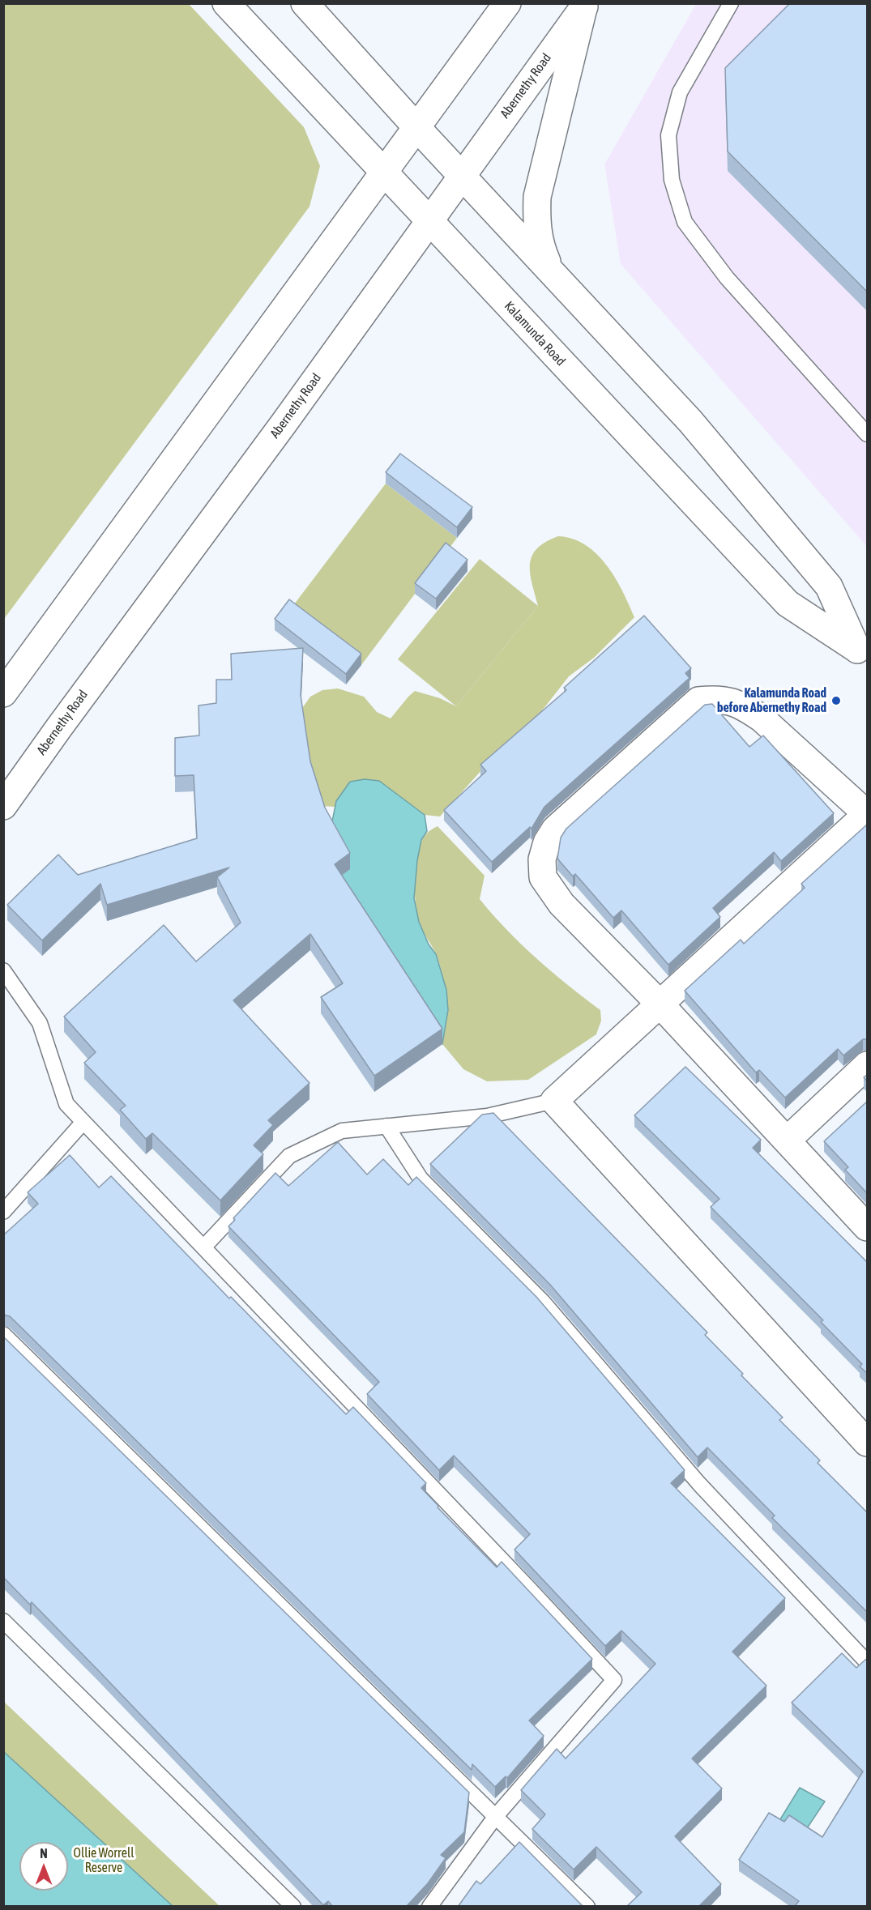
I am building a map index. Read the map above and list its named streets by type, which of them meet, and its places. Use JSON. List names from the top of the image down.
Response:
{
  "streets": {
    "main road": ["Abernethy Road", "Kalamunda Road"]
  },
  "crossings": [
    ["Abernethy Road", "Kalamunda Road"]
  ],
  "parks": ["Ollie Worrell Reserve"],
  "places": ["Kalamunda Road before Abernethy Road"],
  "north": "top"
}
